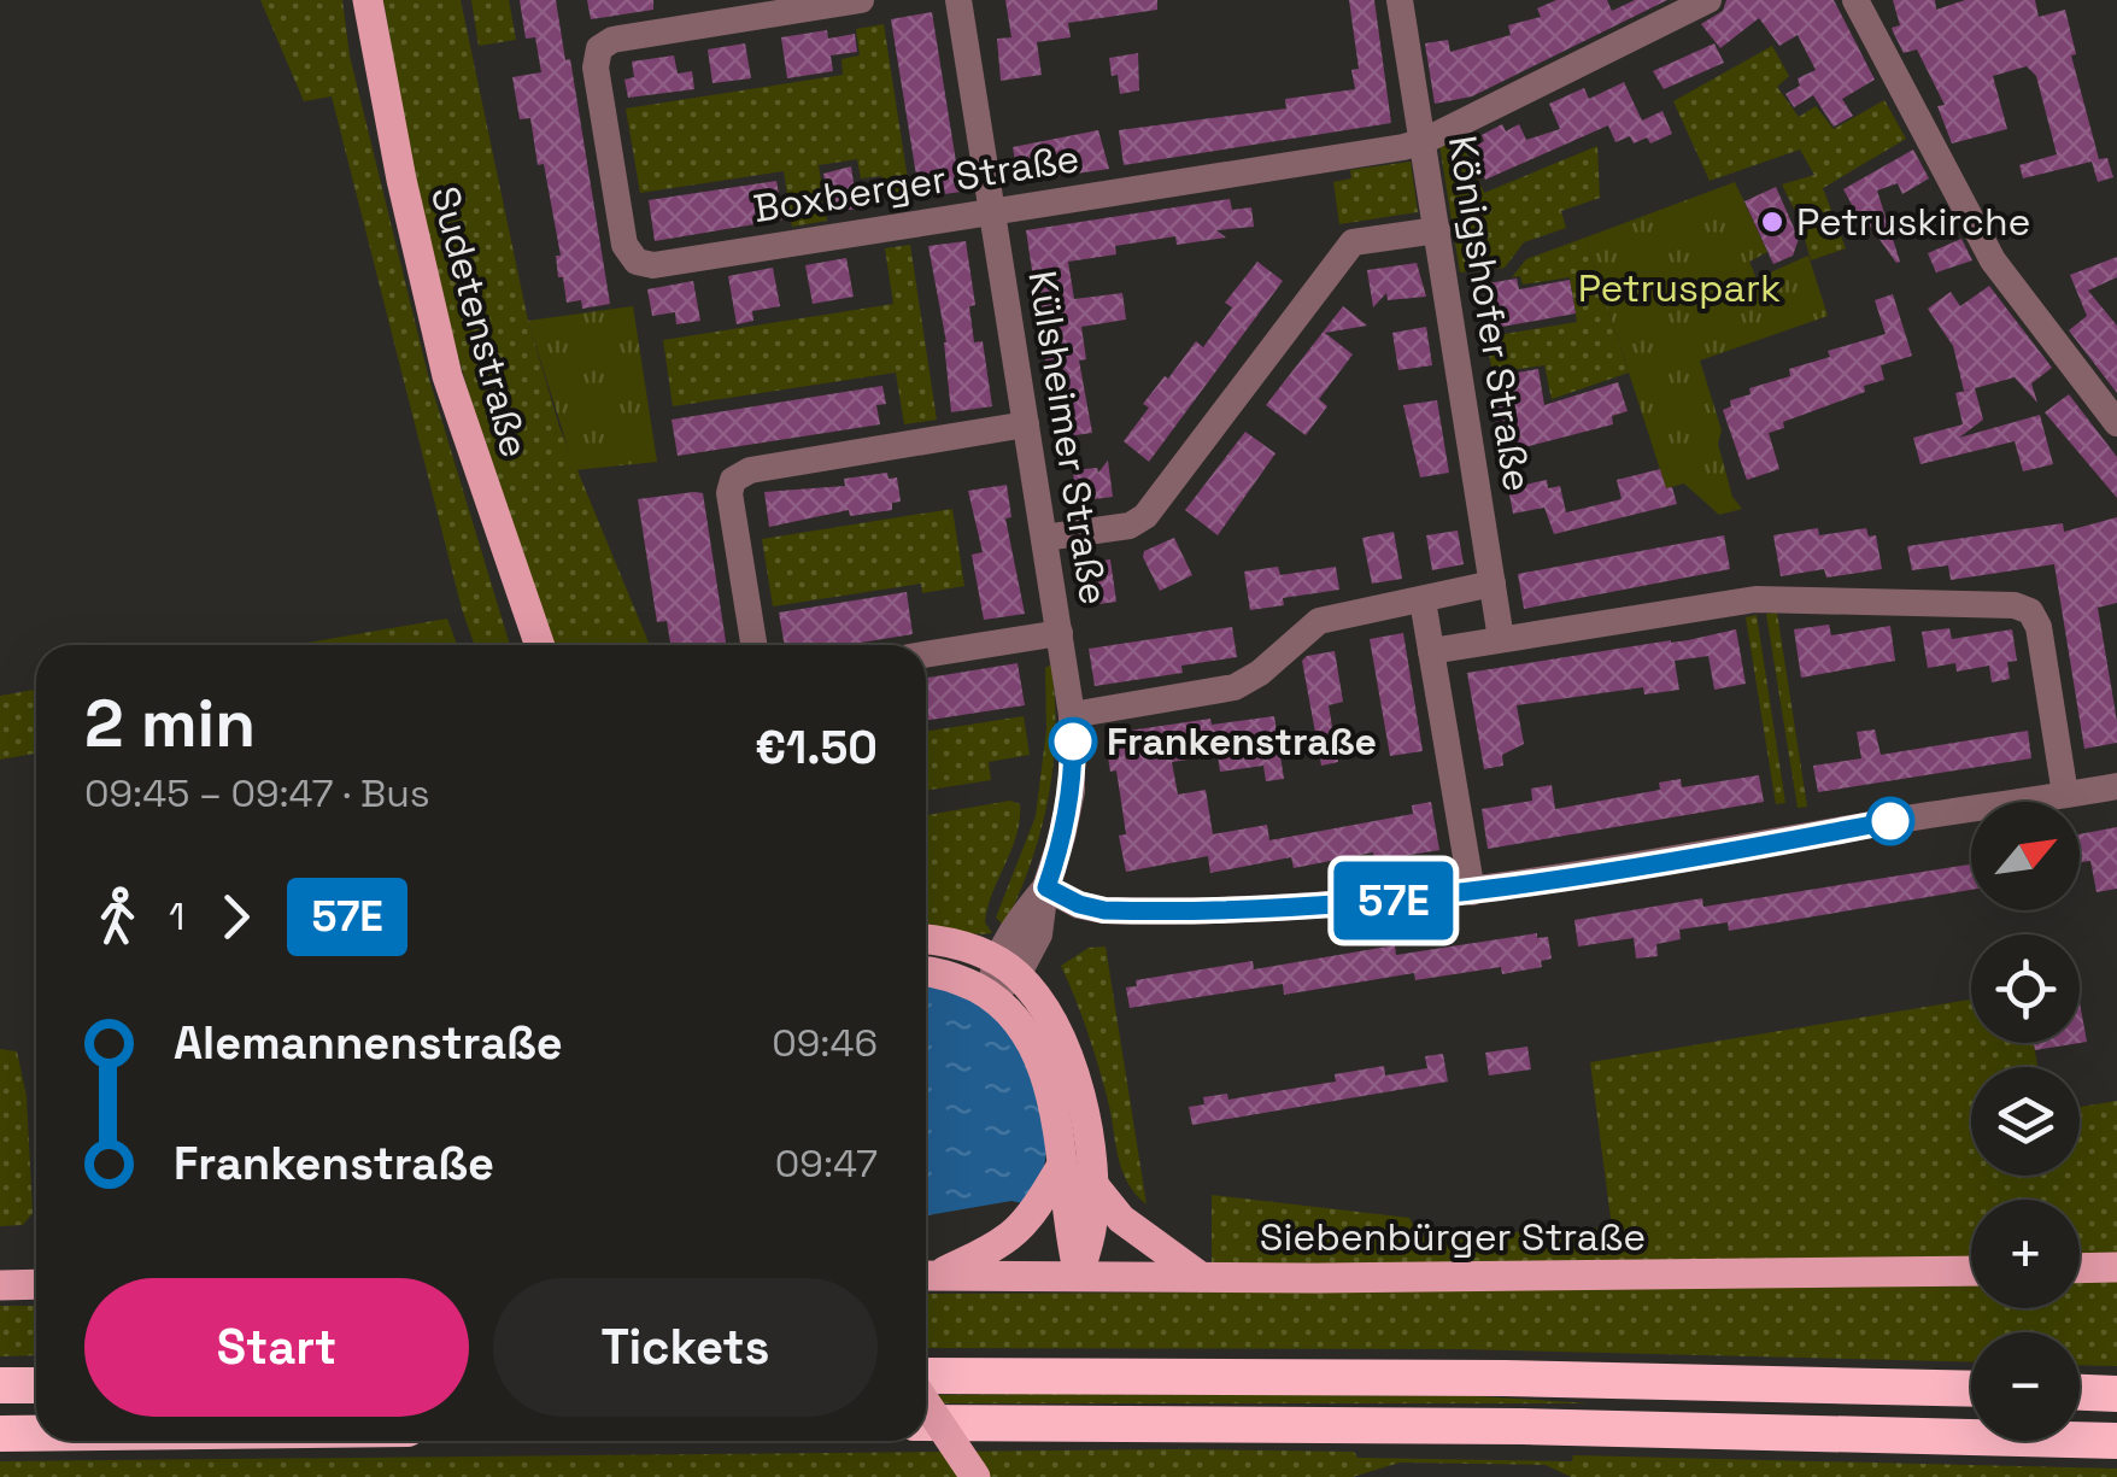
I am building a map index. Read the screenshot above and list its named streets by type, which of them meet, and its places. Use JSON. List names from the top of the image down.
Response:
{
  "streets": {
    "main road": ["Sudetenstraße", "Siebenbürger Straße"],
    "street": ["Boxberger Straße", "Königshofer Straße", "Külsheimer Straße"]
  },
  "crossings": [
    ["Boxberger Straße", "Königshofer Straße"],
    ["Boxberger Straße", "Külsheimer Straße"]
  ],
  "parks": ["Petruspark"],
  "places": ["Petruskirche", "Frankenstraße"],
  "lines": ["bus line 57E"],
  "north": "top right",
  "page": {
    "on_map": "57E",
    "heading": ["2 min", "09:45 – 09:47 · Bus", "€1.50"],
    "map_buttons": ["+", "−"],
    "legs": ["1", "57E"],
    "list": [
      {
        "name": "Alemannenstraße",
        "value": "09:46"
      },
      {
        "name": "Frankenstraße",
        "value": "09:47"
      }
    ],
    "buttons": ["Start", "Tickets"]
  }
}
